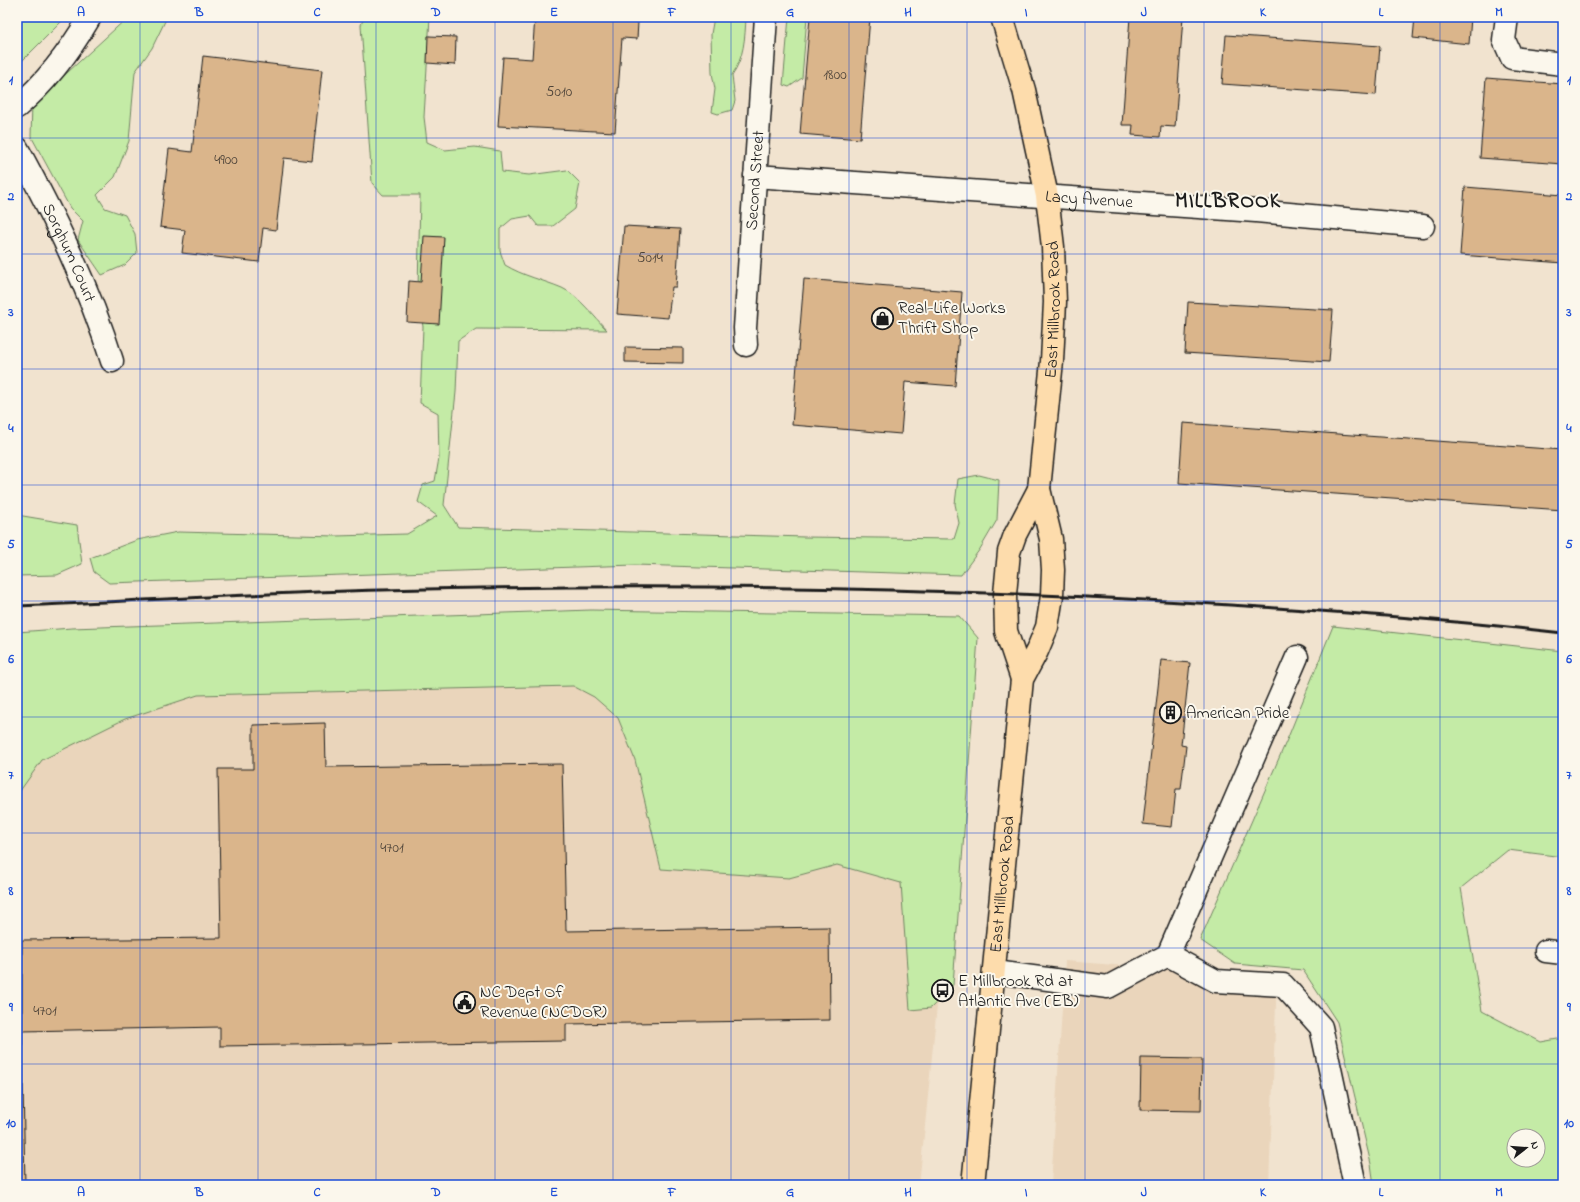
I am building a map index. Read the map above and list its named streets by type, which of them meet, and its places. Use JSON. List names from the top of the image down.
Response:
{
  "streets": {
    "main road": ["East Millbrook Road"],
    "street": ["Second Street", "Lacy Avenue", "Sorghum Court"]
  },
  "crossings": [
    ["Second Street", "Lacy Avenue"],
    ["Lacy Avenue", "East Millbrook Road"]
  ],
  "districts": ["MILLBROOK"],
  "places": {
    "shop": ["Real-Life Works Thrift Shop"],
    "building": ["American Pride"],
    "bus stop": ["E Millbrook Rd at Atlantic Ave (EB)"],
    "public building": ["NC Dept Of Revenue (NCDOR)"]
  },
  "house_numbers": [
    "1800",
    "5010",
    "4900",
    "5014",
    "4701",
    "4701"
  ],
  "north": "right",
  "grid": {
    "columns": [
      "A",
      "B",
      "C",
      "D",
      "E",
      "F",
      "G",
      "H",
      "I",
      "J",
      "K",
      "L",
      "M"
    ],
    "rows": [
      "1",
      "2",
      "3",
      "4",
      "5",
      "6",
      "7",
      "8",
      "9",
      "10"
    ]
  }
}
